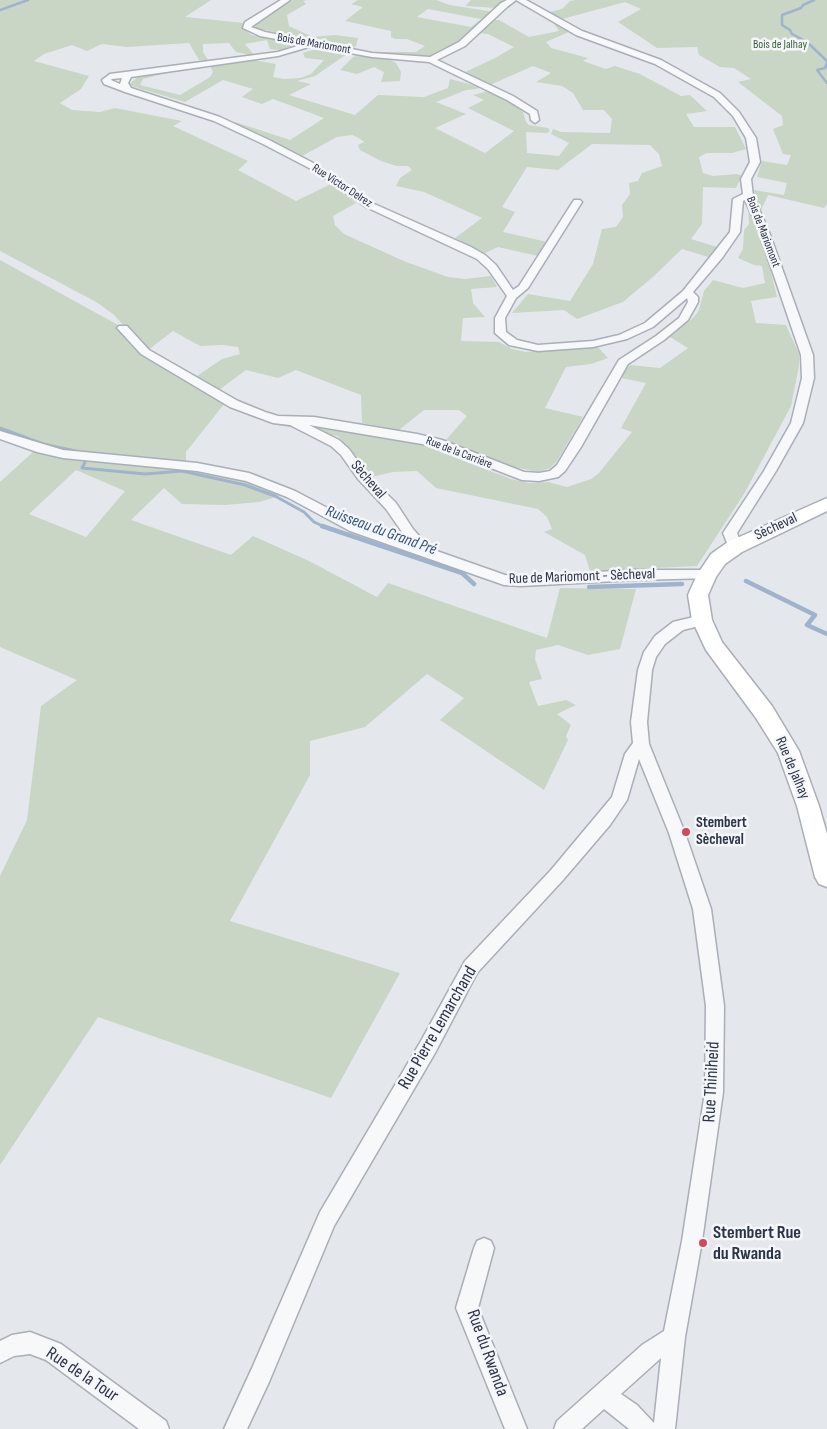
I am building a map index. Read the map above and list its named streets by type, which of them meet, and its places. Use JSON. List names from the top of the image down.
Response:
{
  "streets": {
    "main road": ["Sècheval", "Rue de Jalhay"],
    "street": [
      "Bois de Mariomont",
      "Rue Victor Delrez",
      "Rue de la Carrière",
      "Rue de Mariomont - Sècheval",
      "Rue Pierre Lemarchand",
      "Rue Thiniheid",
      "Rue du Rwanda",
      "Rue de la Tour"
    ]
  },
  "crossings": [
    ["Bois de Mariomont", "Rue Victor Delrez"],
    ["Bois de Mariomont", "Sècheval"],
    ["Rue de la Carrière", "Sècheval"],
    ["Sècheval", "Rue de Mariomont - Sècheval"],
    ["Sècheval", "Rue de Jalhay"],
    ["Rue de Mariomont - Sècheval", "Rue de Jalhay"],
    ["Rue Pierre Lemarchand", "Rue Thiniheid"]
  ],
  "water": ["Ruisseau du Grand Pré"],
  "parks": ["Bois de Jalhay"],
  "places": ["Stembert Sècheval", "Stembert Rue du Rwanda"]
}
